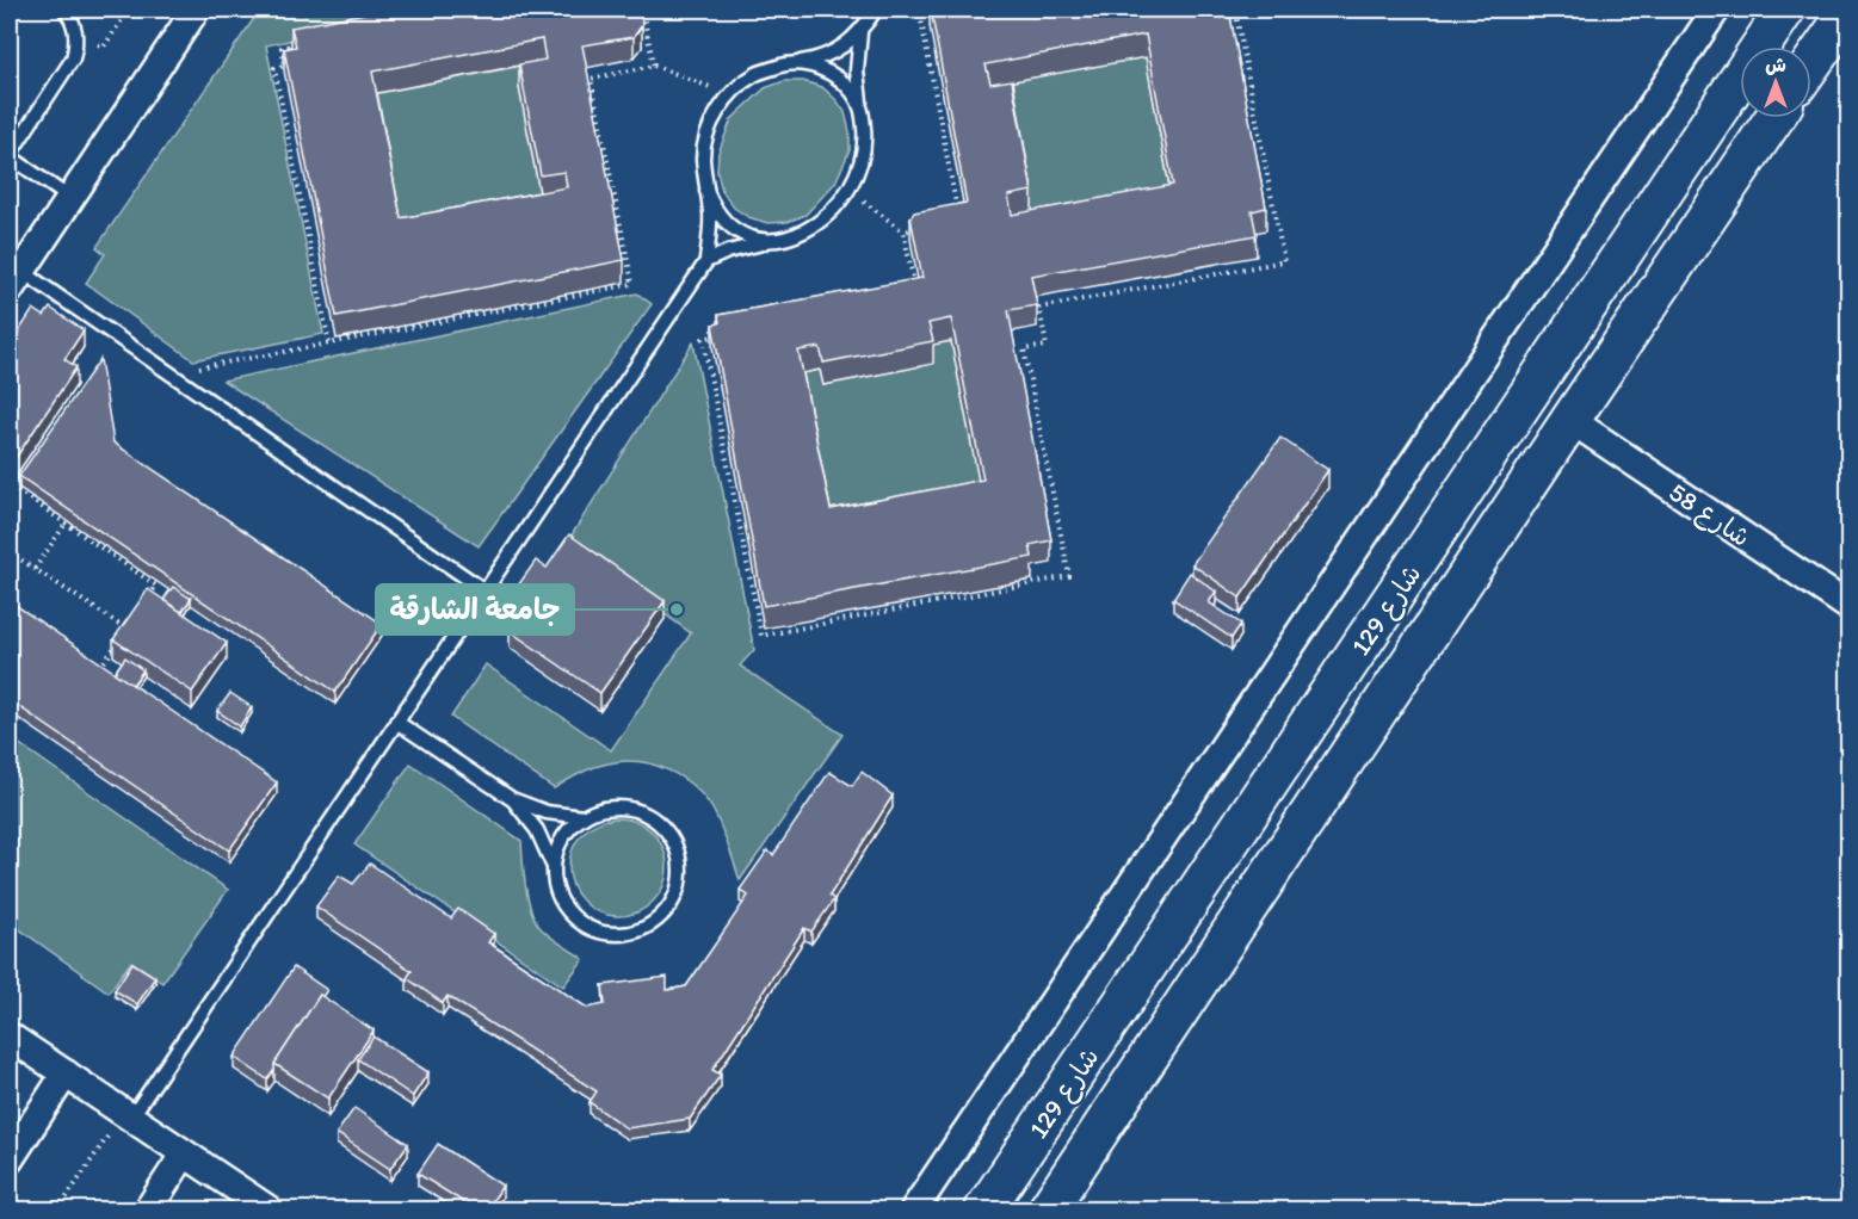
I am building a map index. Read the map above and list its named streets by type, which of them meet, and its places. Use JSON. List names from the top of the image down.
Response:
{
  "streets": {
    "street": ["شارع 58", "شارع 129"]
  },
  "crossings": [
    ["شارع 58", "شارع 129"]
  ],
  "places": ["جامعة الشارقة"],
  "north": "top"
}
